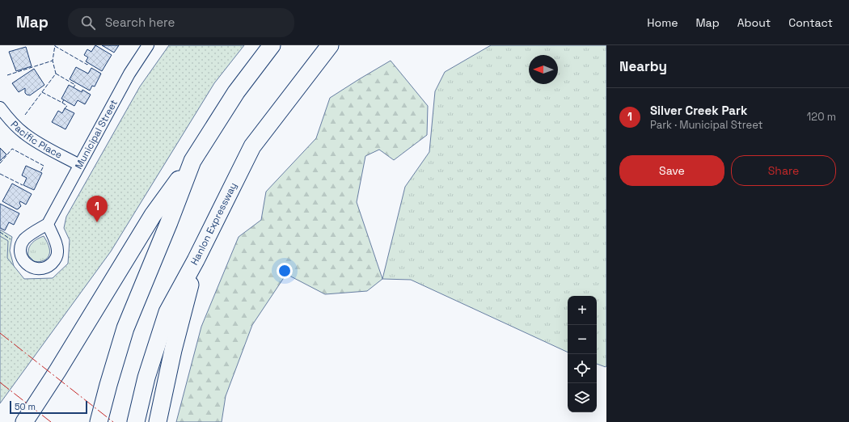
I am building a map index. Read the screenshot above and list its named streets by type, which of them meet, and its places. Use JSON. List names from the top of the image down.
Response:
{
  "streets": {
    "highway": ["Hanlon Expressway"],
    "street": ["Municipal Street", "Pacific Place"]
  },
  "crossings": [
    ["Municipal Street", "Pacific Place"]
  ],
  "scale_bar": "50 m",
  "north": "left",
  "page": {
    "header": "Map",
    "search": "Search here",
    "nav": [
      "Home",
      "Map",
      "About",
      "Contact"
    ],
    "heading": "Nearby",
    "list": [
      {
        "mark": "1",
        "name": "Silver Creek Park",
        "note": "Park · Municipal Street",
        "value": "120 m"
      }
    ],
    "buttons": ["Save", "Share"],
    "pins": "1",
    "map_buttons": ["+", "−"],
    "scale": "50 m"
  }
}
